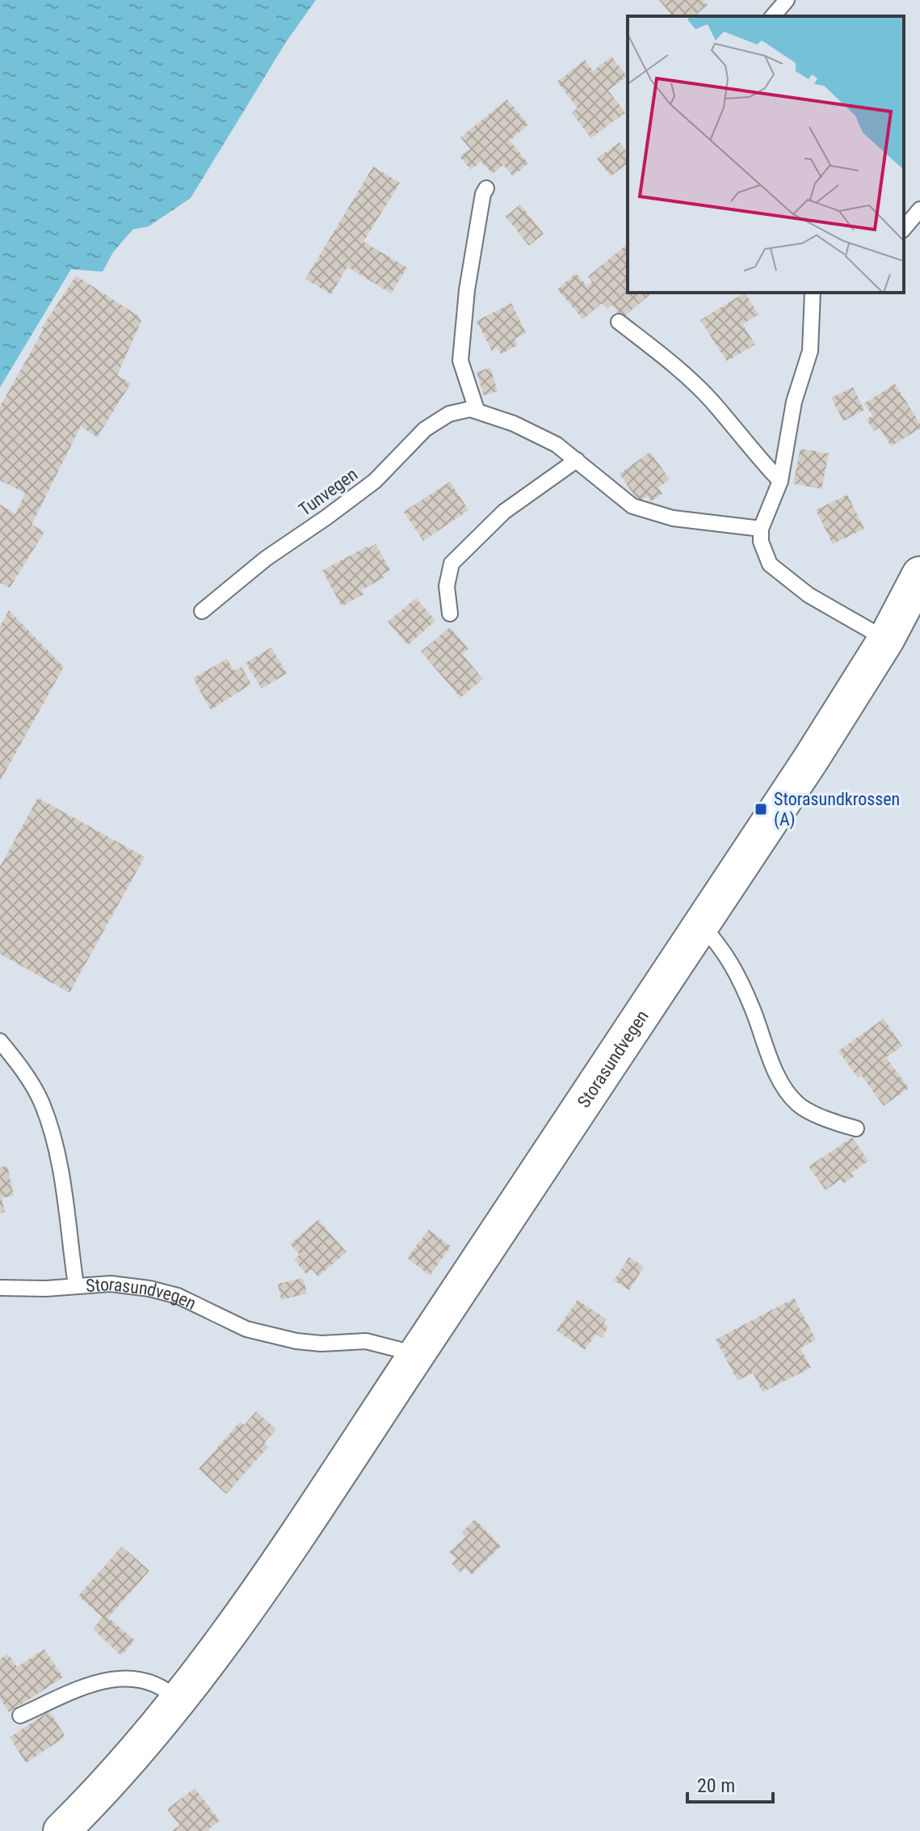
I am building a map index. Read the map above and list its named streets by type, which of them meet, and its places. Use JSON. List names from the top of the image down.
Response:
{
  "streets": {
    "main road": ["Storasundvegen"],
    "lane": ["Tunvegen"]
  },
  "places": {
    "transit": ["Storasundkrossen (A)"]
  },
  "scale_bar": "20 m"
}
